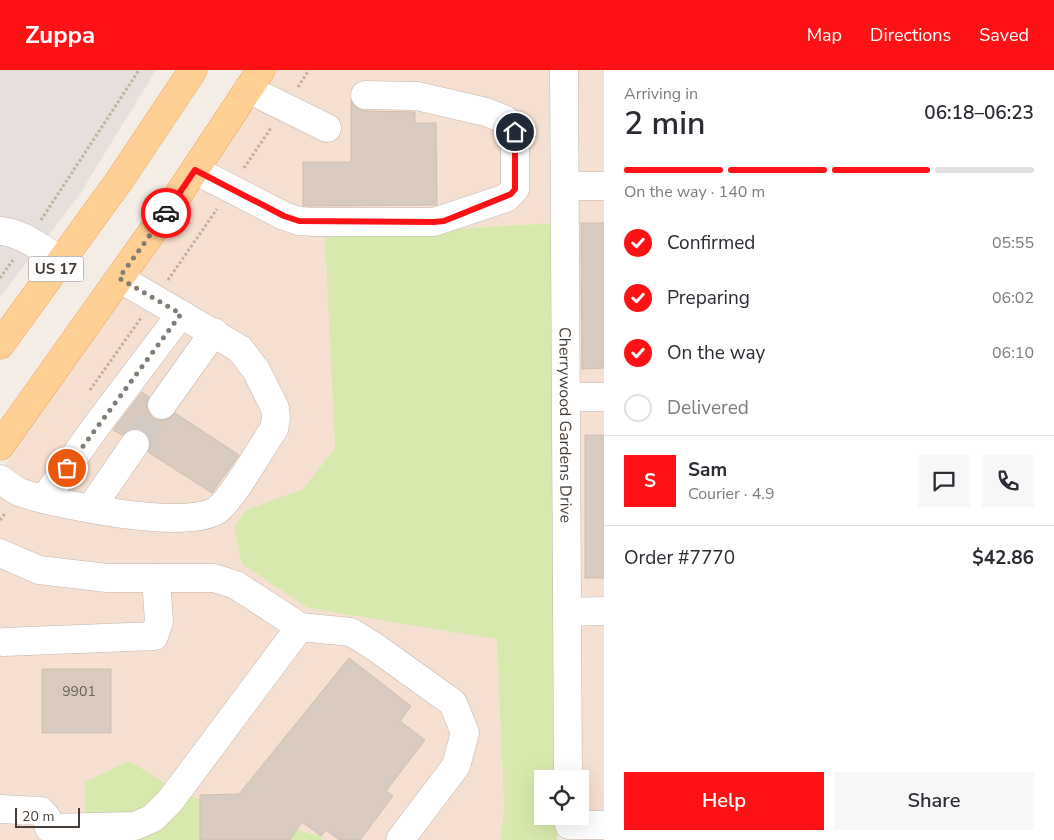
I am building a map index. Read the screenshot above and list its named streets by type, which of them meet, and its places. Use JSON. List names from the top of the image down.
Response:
{
  "streets": {
    "main road": ["US 17"],
    "street": ["Cherrywood Gardens Drive"]
  },
  "house_numbers": ["9901"],
  "scale_bar": "20 m",
  "page": {
    "header": "Zuppa",
    "nav": ["Map", "Directions", "Saved"],
    "heading": ["2 min", "Arriving in", "06:18–06:23"],
    "panel": [
      "Sam",
      "Courier · 4.9",
      "Order #7770",
      "$42.86"
    ],
    "bar": "On the way · 140 m",
    "list": [
      ["Confirmed", "05:55"],
      ["Preparing", "06:02"],
      ["On the way", "06:10"],
      "Delivered"
    ],
    "round": "S",
    "buttons": ["Help", "Share"],
    "scale": "20 m"
  }
}
